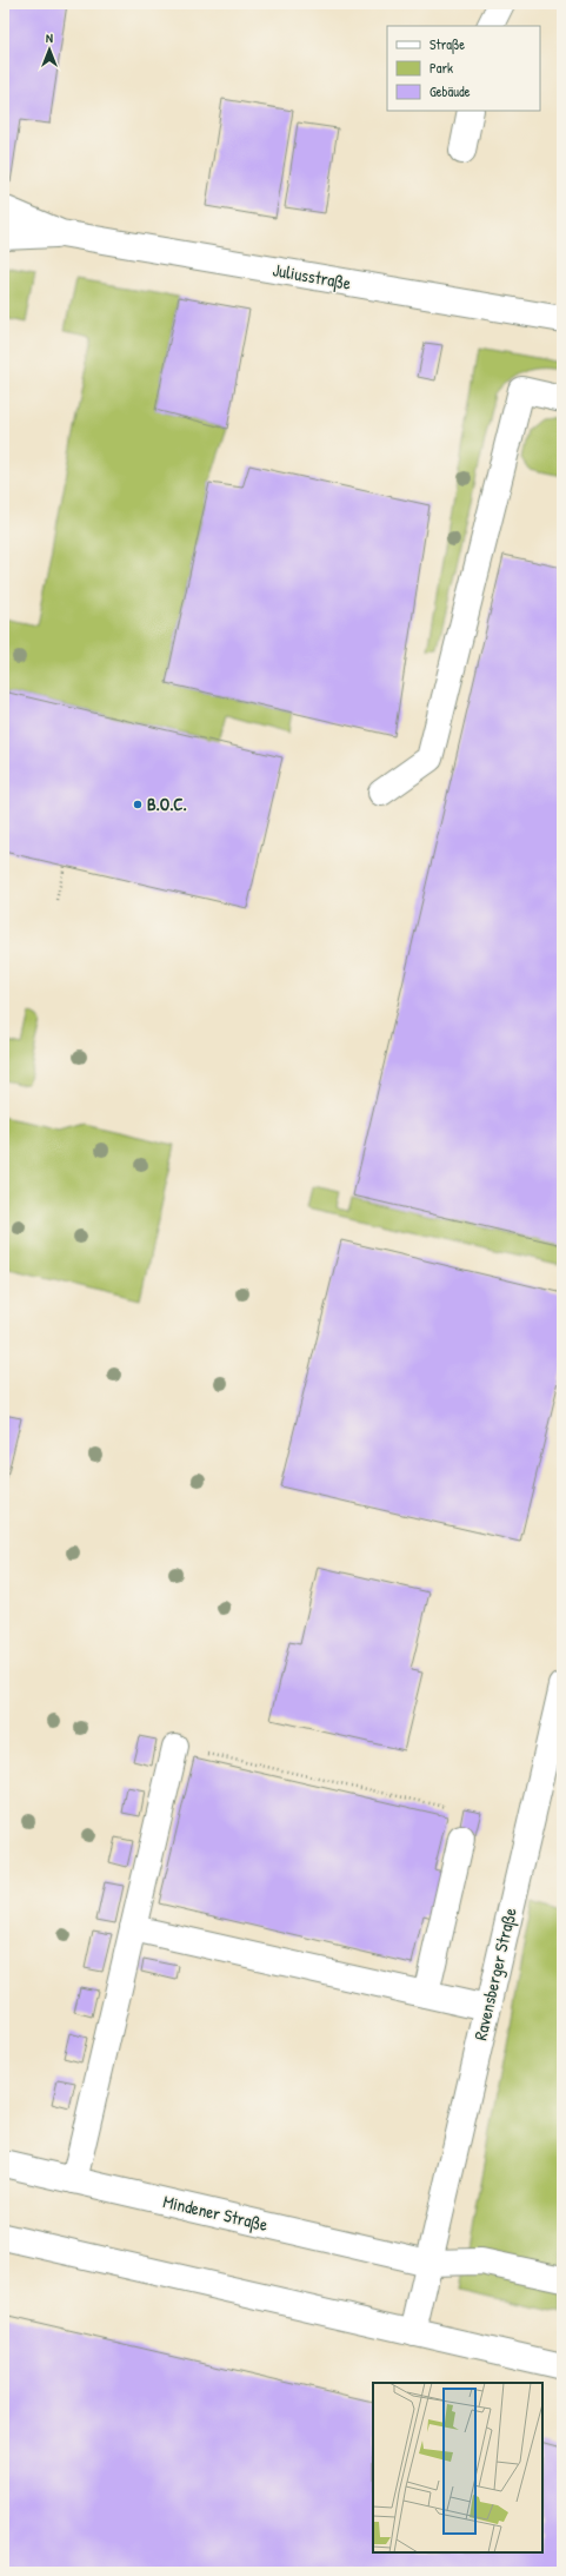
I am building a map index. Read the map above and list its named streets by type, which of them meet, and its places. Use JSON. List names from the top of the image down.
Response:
{
  "streets": {
    "street": ["Juliusstraße", "Ravensberger Straße", "Mindener Straße"]
  },
  "crossings": [
    ["Ravensberger Straße", "Mindener Straße"]
  ],
  "places": ["B.O.C."],
  "legend": ["Straße", "Park", "Gebäude"],
  "north": "top"
}
